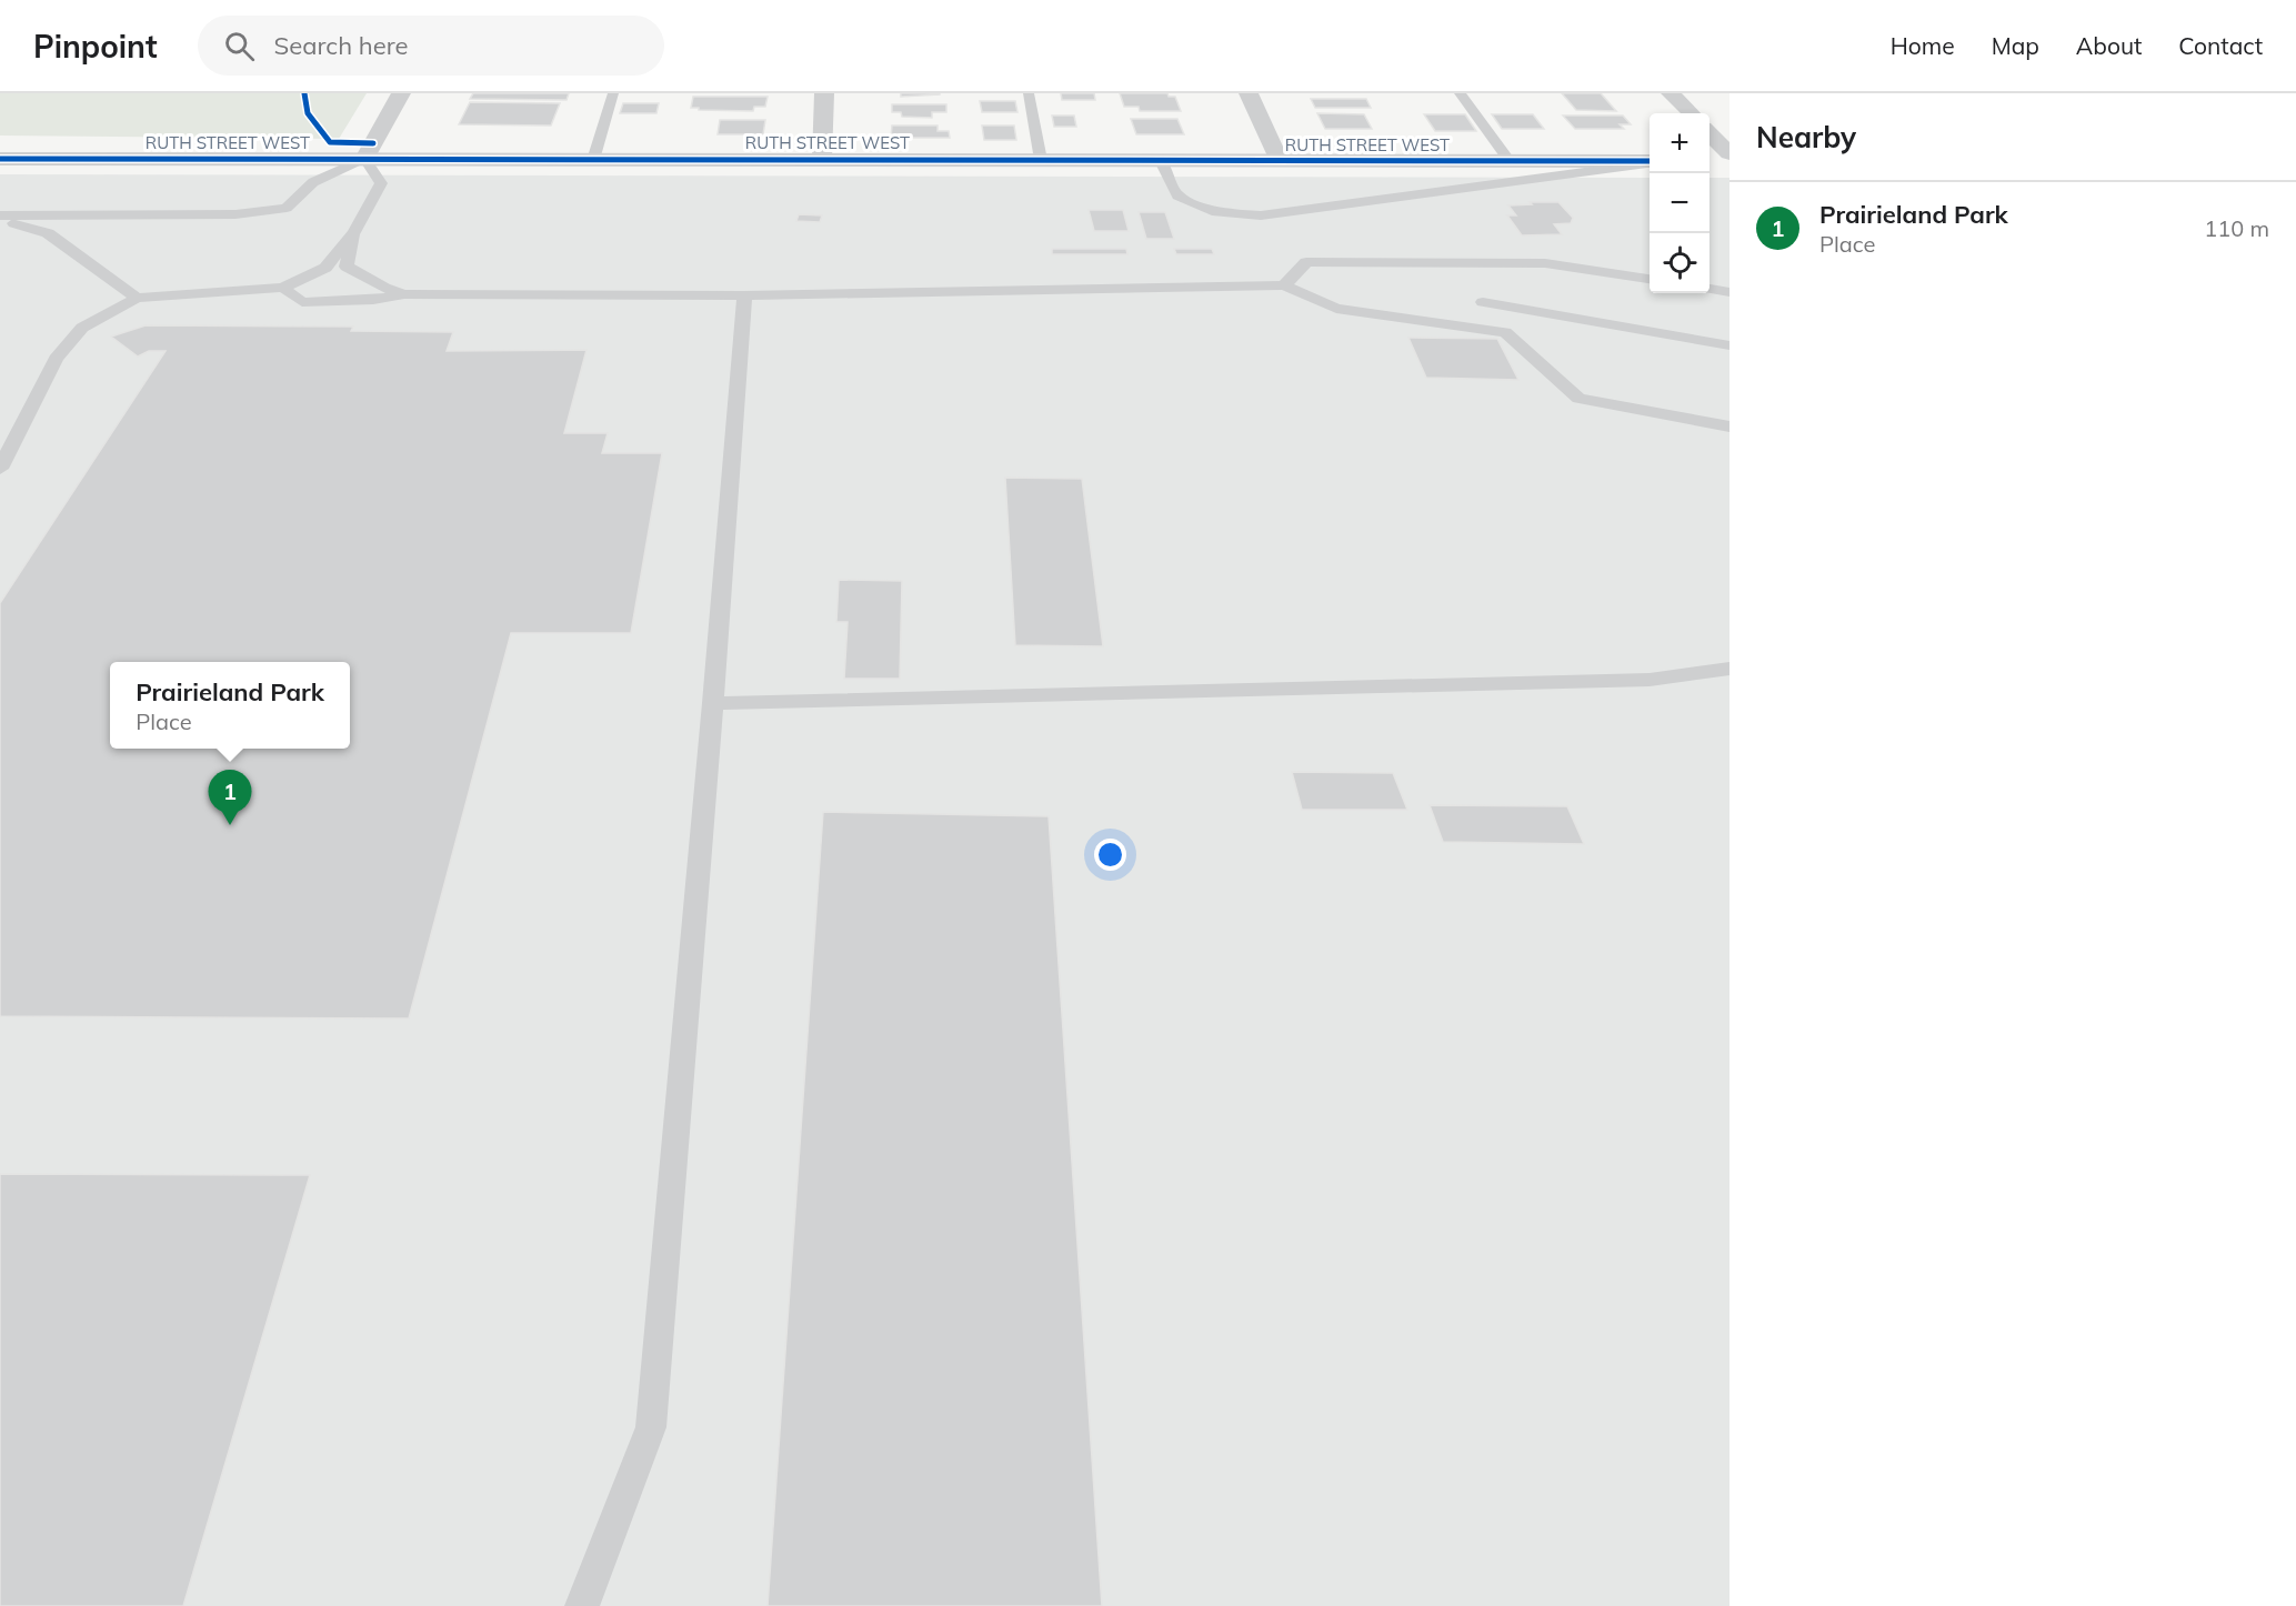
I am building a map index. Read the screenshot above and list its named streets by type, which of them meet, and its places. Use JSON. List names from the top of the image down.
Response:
{
  "streets": {
    "street": ["RUTH STREET WEST"]
  },
  "page": {
    "header": "Pinpoint",
    "search": "Search here",
    "nav": [
      "Home",
      "Map",
      "About",
      "Contact"
    ],
    "heading": "Nearby",
    "map_buttons": ["+", "−"],
    "list": [
      {
        "mark": "1",
        "name": "Prairieland Park",
        "note": "Place",
        "value": "110 m"
      }
    ],
    "popup": ["Prairieland Park", "Place"],
    "pins": "1"
  }
}
